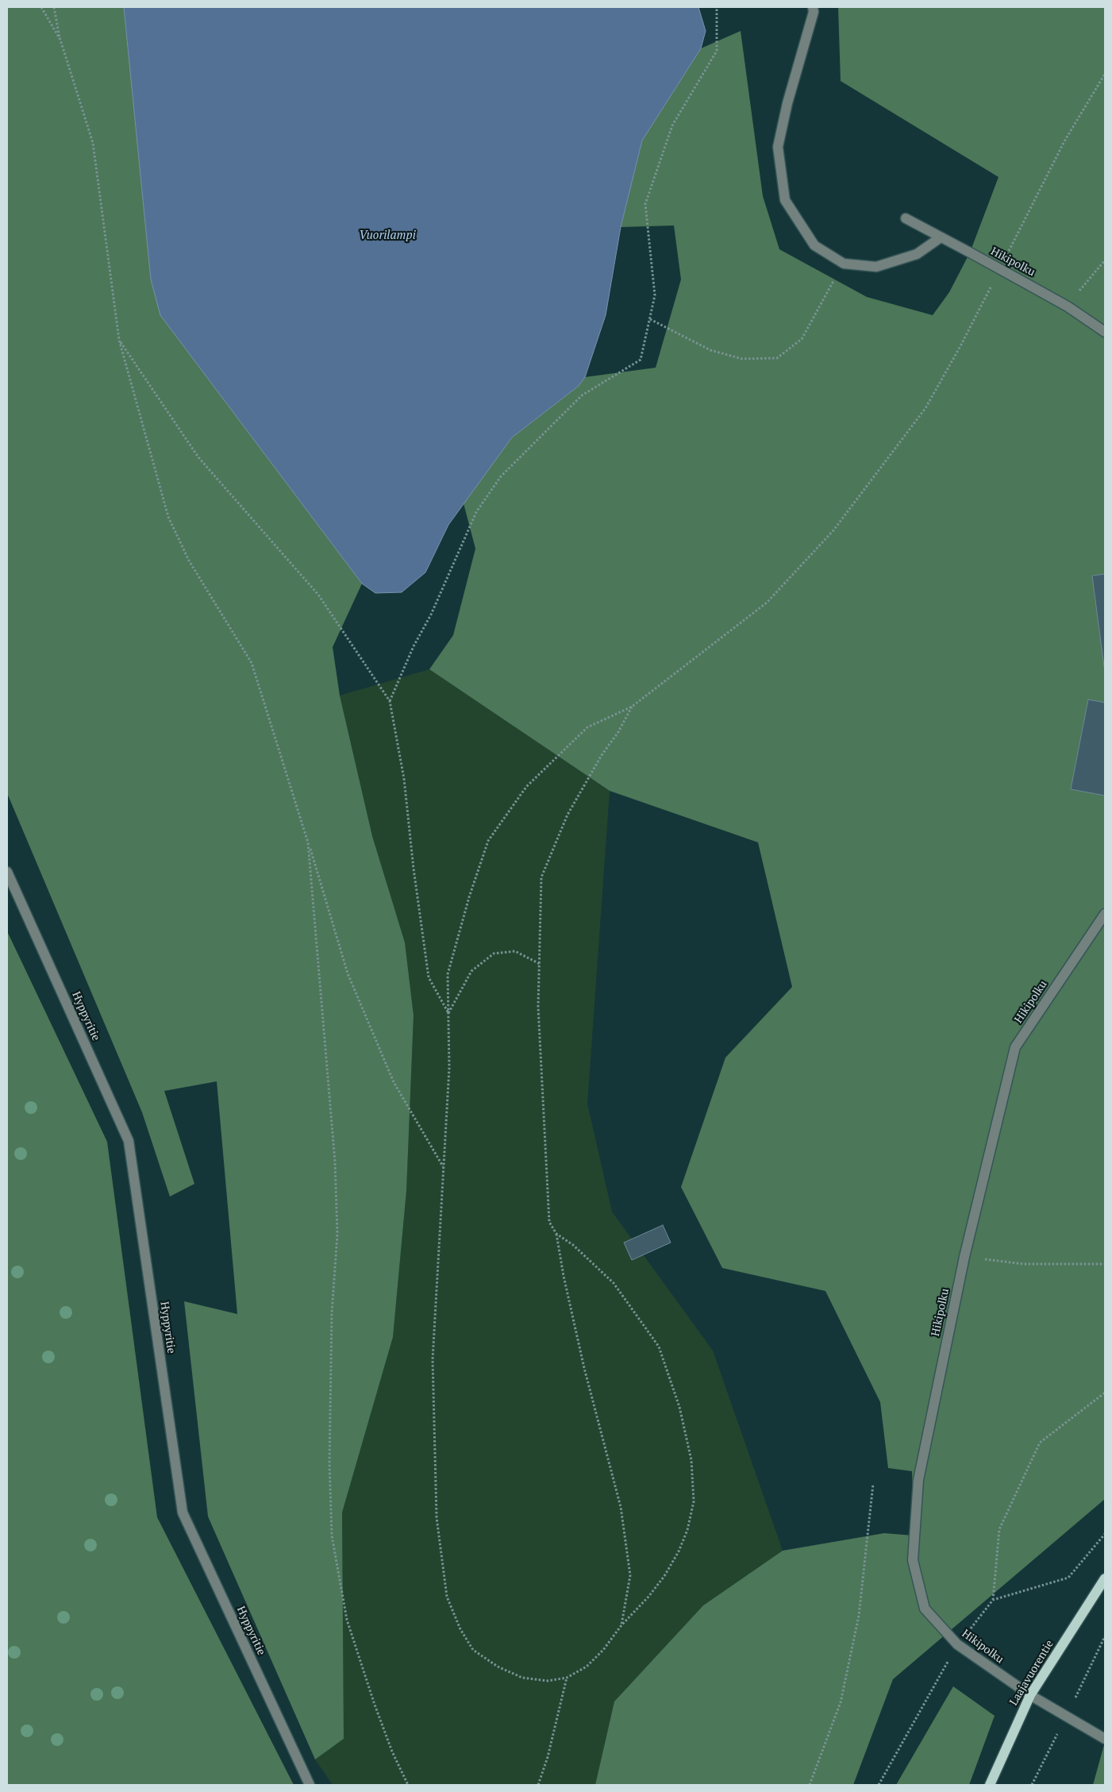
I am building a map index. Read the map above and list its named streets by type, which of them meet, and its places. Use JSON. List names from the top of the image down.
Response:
{
  "streets": {
    "main road": ["Laajavuorentie"],
    "lane": ["Hikipolku", "Hyppyritie"]
  },
  "crossings": [
    ["Hikipolku", "Laajavuorentie"]
  ],
  "water": ["Vuorilampi"]
}
